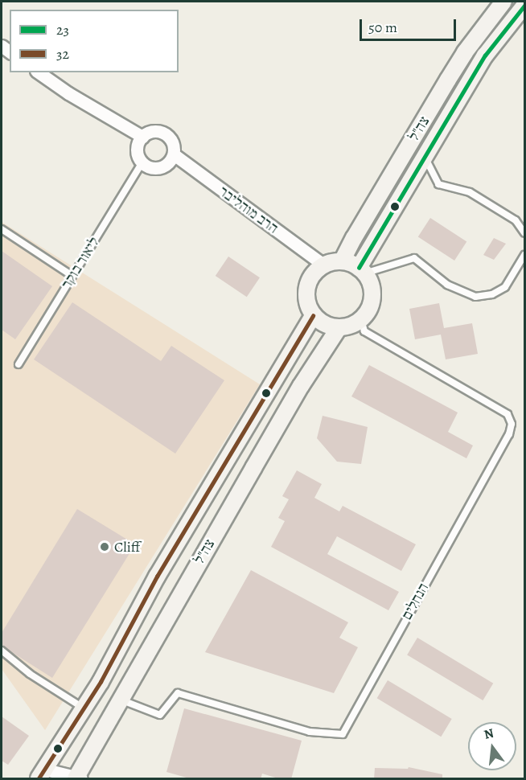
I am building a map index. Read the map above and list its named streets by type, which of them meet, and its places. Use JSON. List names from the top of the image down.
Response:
{
  "streets": {
    "main road": ["צה\"ל"],
    "street": ["הרב מוהליבר"],
    "lane": ["ליאור בוקר", "הנחלים"]
  },
  "crossings": [
    ["צה\"ל", "הרב מוהליבר"],
    ["צה\"ל", "הנחלים"],
    ["הרב מוהליבר", "ליאור בוקר"],
    ["הרב מוהליבר", "הנחלים"]
  ],
  "places": ["Cliff"],
  "lines": ["transit line 23", "transit line 32"],
  "legend": ["23", "32"],
  "scale_bar": "50 m",
  "north": "top"
}
